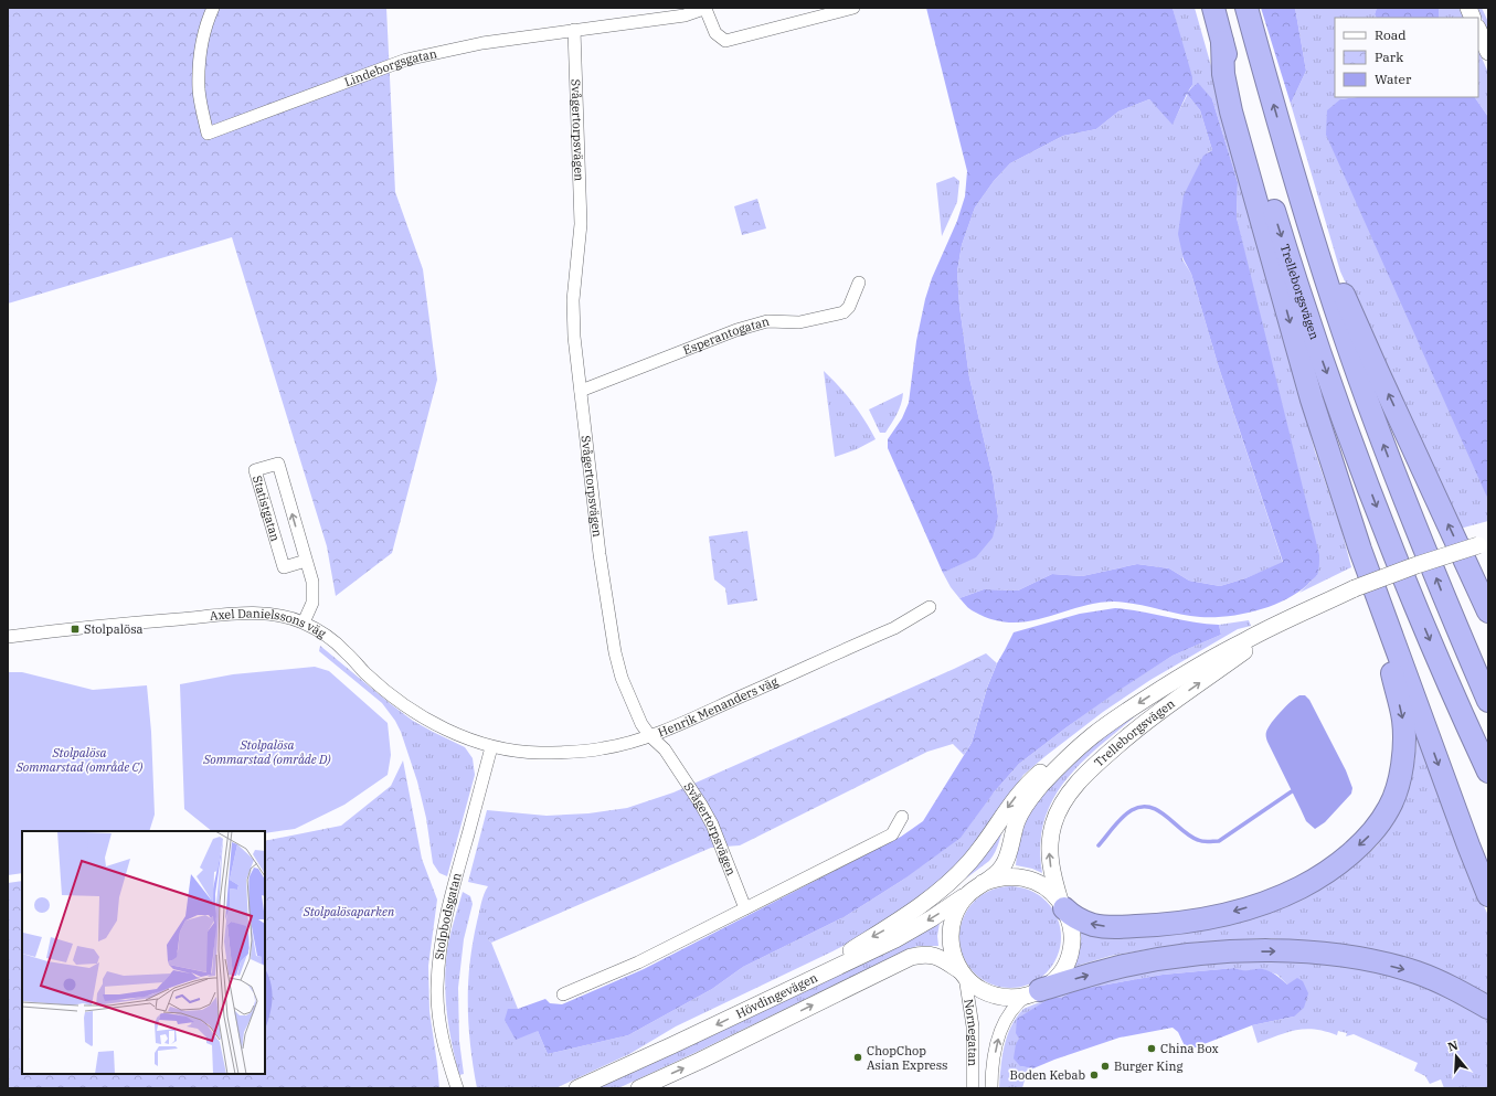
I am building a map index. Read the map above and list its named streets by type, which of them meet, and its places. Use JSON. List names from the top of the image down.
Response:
{
  "streets": {
    "highway": ["Trelleborgsvägen"],
    "street": [
      "Lindeborgsgatan",
      "Svågertorpsvägen",
      "Esperantogatan",
      "Statistgatan",
      "Axel Danielssons väg",
      "Henrik Menanders väg",
      "Stolpbodsgatan",
      "Hövdingevägen",
      "Nornegatan"
    ]
  },
  "crossings": [
    ["Lindeborgsgatan", "Svågertorpsvägen"],
    ["Svågertorpsvägen", "Esperantogatan"],
    ["Svågertorpsvägen", "Henrik Menanders väg"],
    ["Trelleborgsvägen", "Hövdingevägen"],
    ["Trelleborgsvägen", "Nornegatan"],
    ["Statistgatan", "Axel Danielssons väg"],
    ["Axel Danielssons väg", "Henrik Menanders väg"],
    ["Axel Danielssons väg", "Stolpbodsgatan"],
    ["Henrik Menanders väg", "Stolpbodsgatan"],
    ["Hövdingevägen", "Nornegatan"]
  ],
  "one_way": ["Nornegatan"],
  "parks": ["Stolpalösa Sommarstad (område D)", "Stolpalösa Sommarstad (område C)", "Stolpalösaparken"],
  "places": {
    "transit": ["Stolpalösa"],
    "other": [
      "China Box",
      "ChopChop Asian Express",
      "Burger King",
      "Boden Kebab"
    ]
  },
  "legend": ["Road", "Park", "Water"],
  "north": "top"
}
